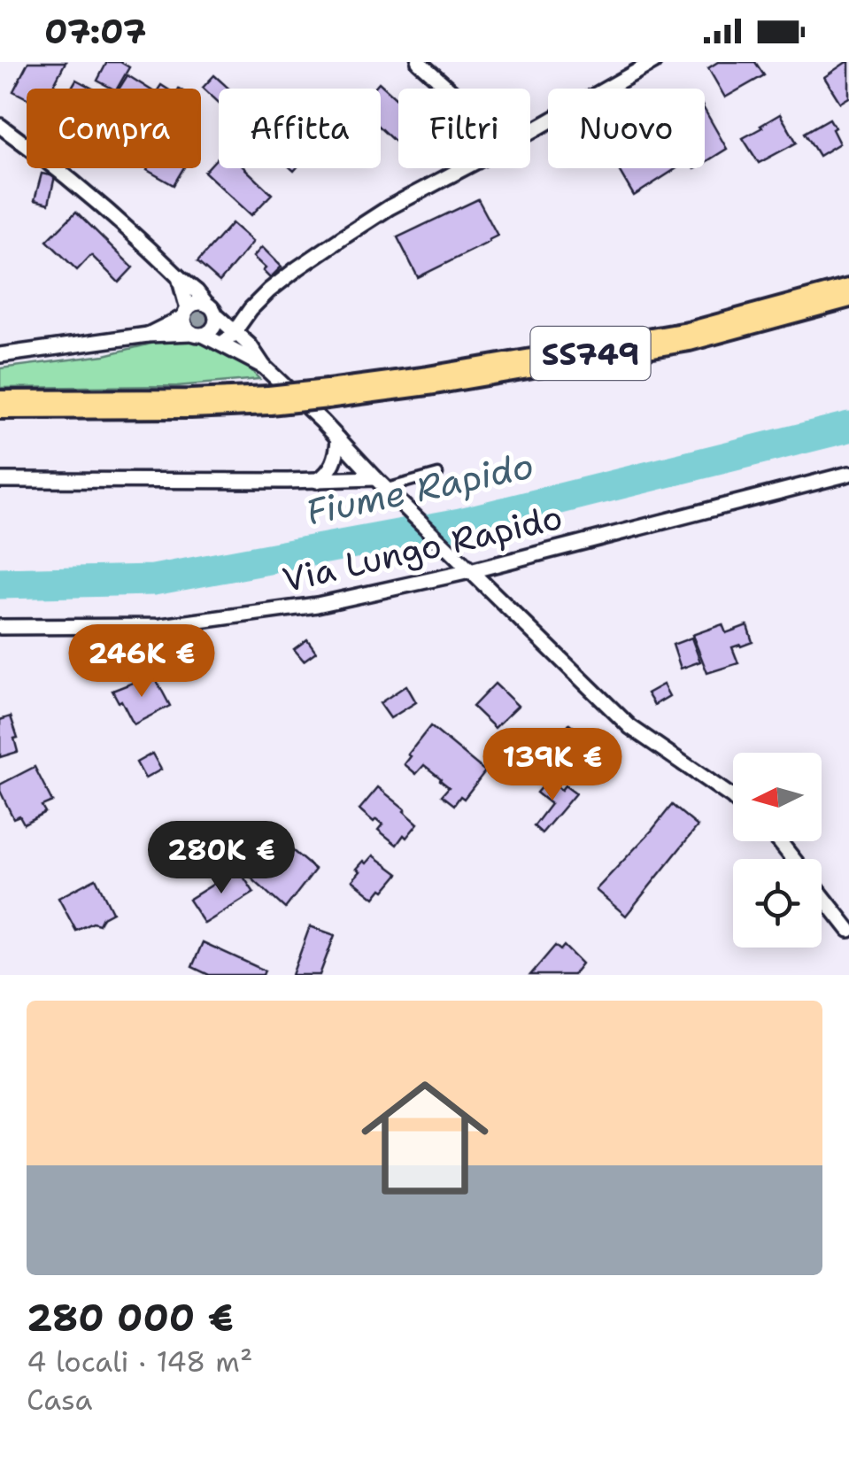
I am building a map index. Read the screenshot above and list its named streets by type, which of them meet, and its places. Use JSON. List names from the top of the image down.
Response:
{
  "streets": {
    "highway": ["SS749"],
    "street": ["Via Lungo Rapido"]
  },
  "water": ["Fiume Rapido"],
  "north": "left",
  "page": {
    "status": "07:07",
    "chip": [
      "Compra",
      "Affitta",
      "Filtri",
      "Nuovo"
    ],
    "price": ["246K €", "139K €", "280K €"],
    "list": [
      {
        "name": "280 000 €",
        "note": "4 locali · 148 m² · Casa"
      }
    ]
  }
}
